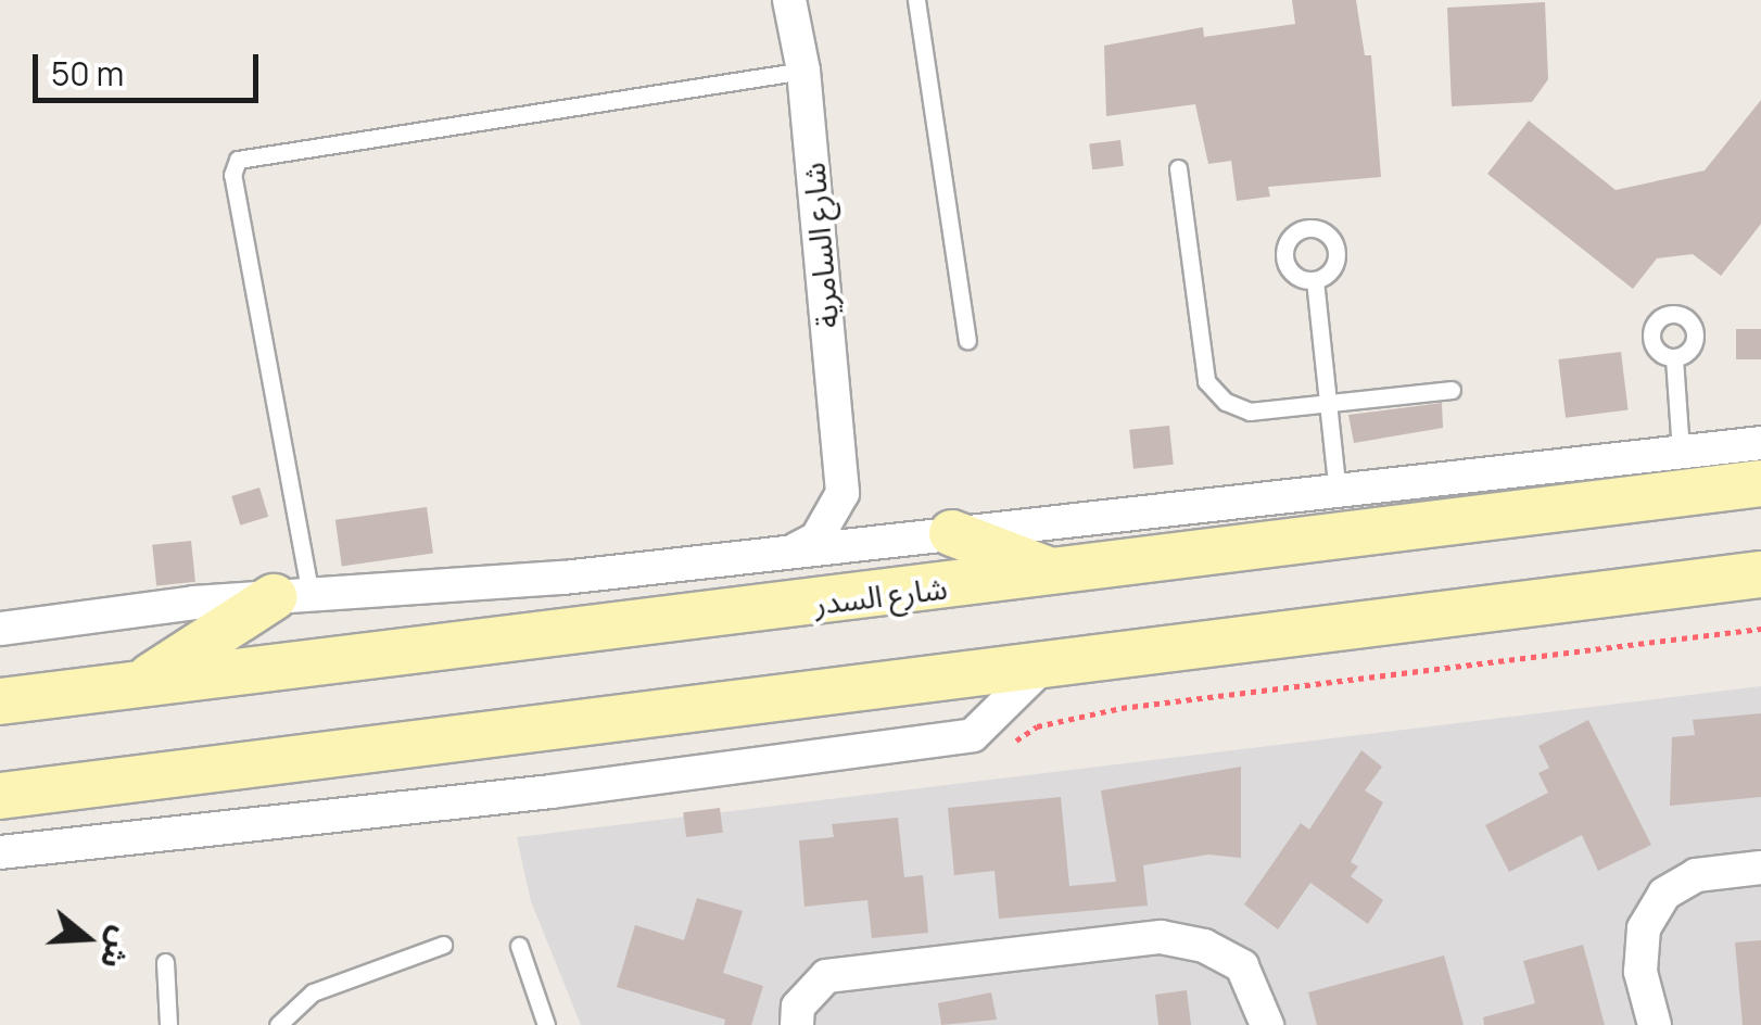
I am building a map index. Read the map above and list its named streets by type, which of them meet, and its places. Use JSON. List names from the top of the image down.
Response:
{
  "streets": {
    "main road": ["شارع السدر"],
    "street": ["شارع السامرية"]
  },
  "scale_bar": "50 m",
  "north": "right"
}
